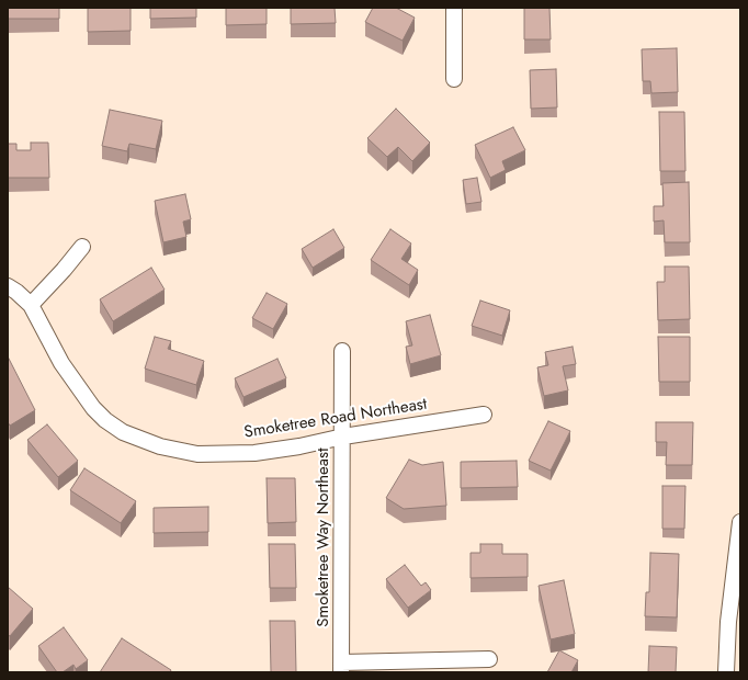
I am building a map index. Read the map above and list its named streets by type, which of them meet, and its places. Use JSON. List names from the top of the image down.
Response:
{
  "streets": {
    "street": ["Smoketree Road Northeast", "Smoketree Way Northeast"]
  },
  "crossings": [
    ["Smoketree Road Northeast", "Smoketree Way Northeast"]
  ]
}
